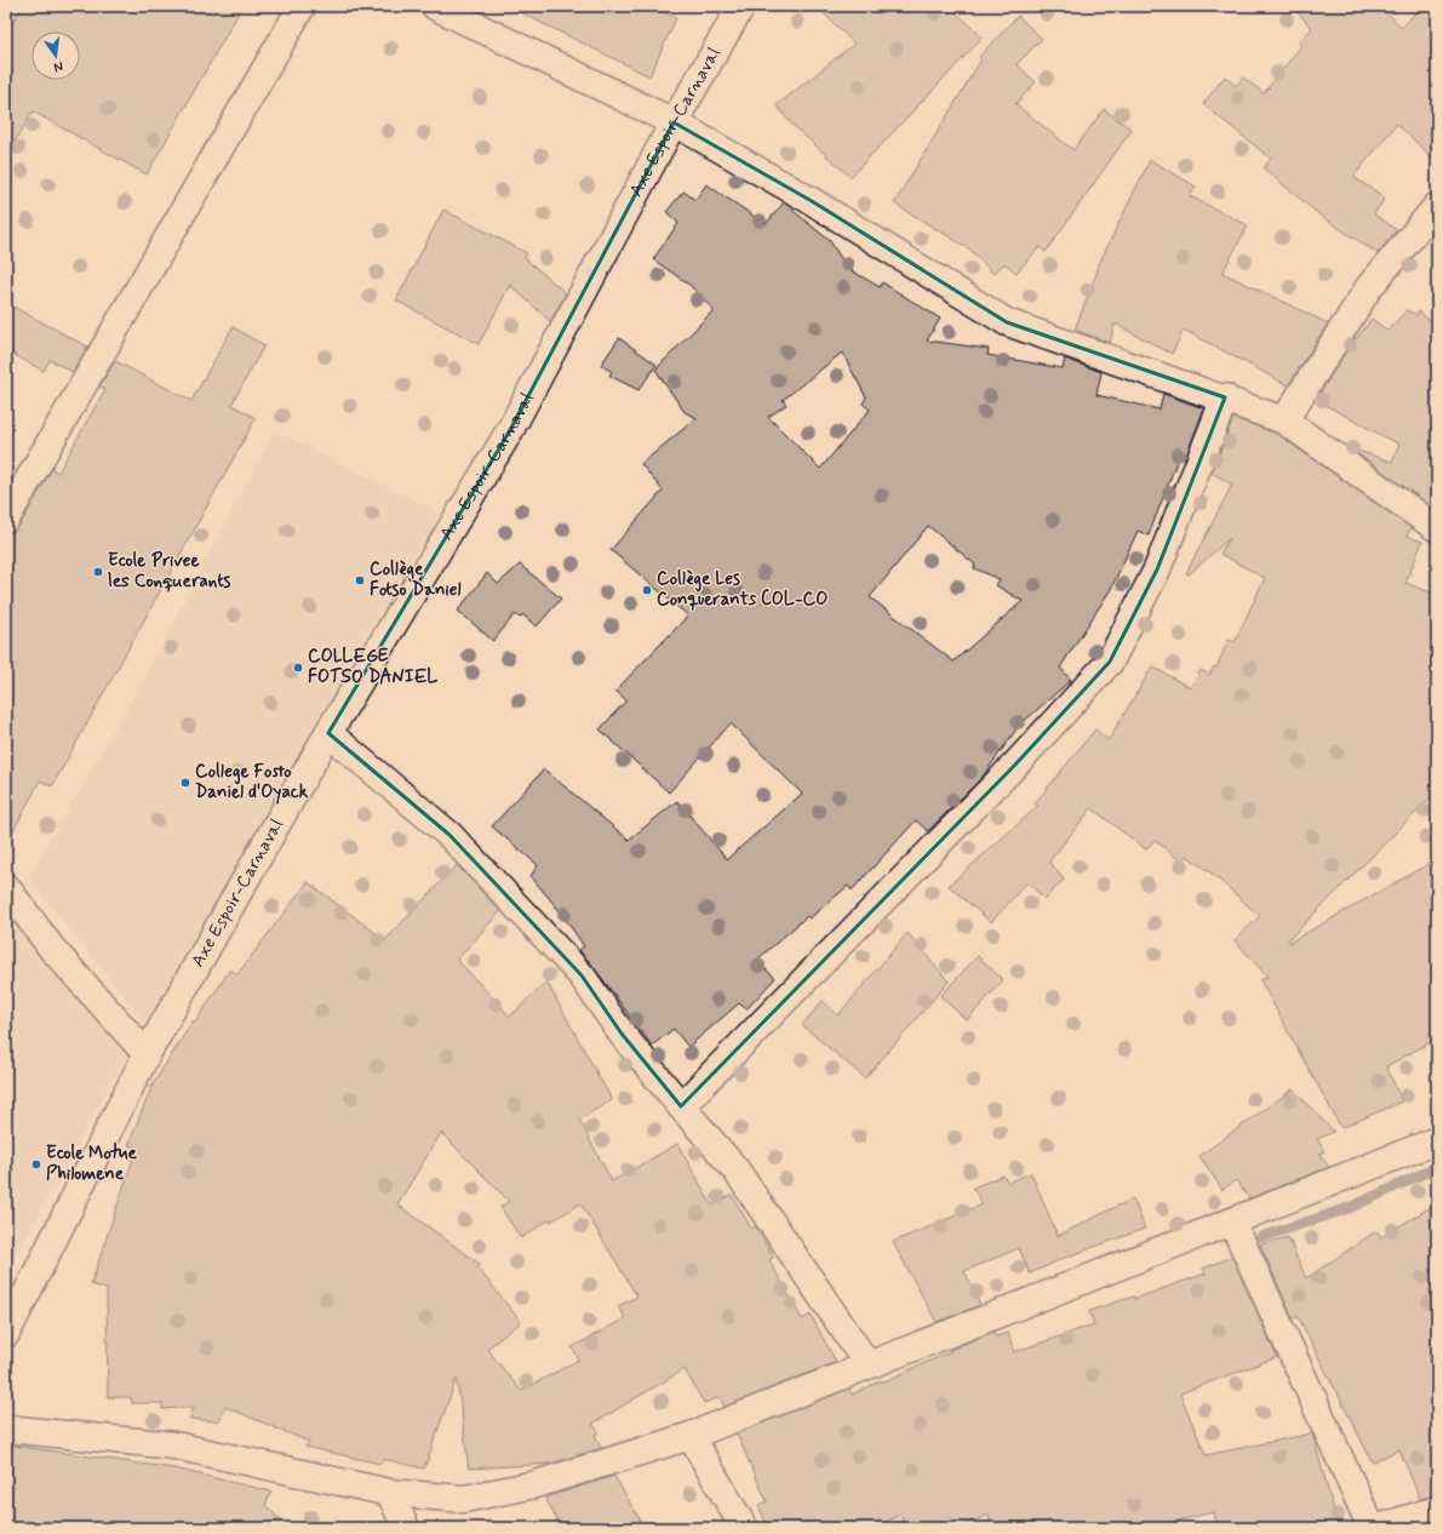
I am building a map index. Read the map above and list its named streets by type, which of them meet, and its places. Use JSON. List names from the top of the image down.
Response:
{
  "streets": {
    "street": ["Axe Espoir-Carnaval"]
  },
  "places": [
    "Ecole Privee les Conquerants",
    "Collège Fotso Daniel",
    "Collège Les Conquerants COL-CO",
    "COLLEGE FOTSO DANIEL",
    "College Fosto Daniel d'Oyack",
    "Ecole Motue Philomene"
  ],
  "north": "bottom"
}
